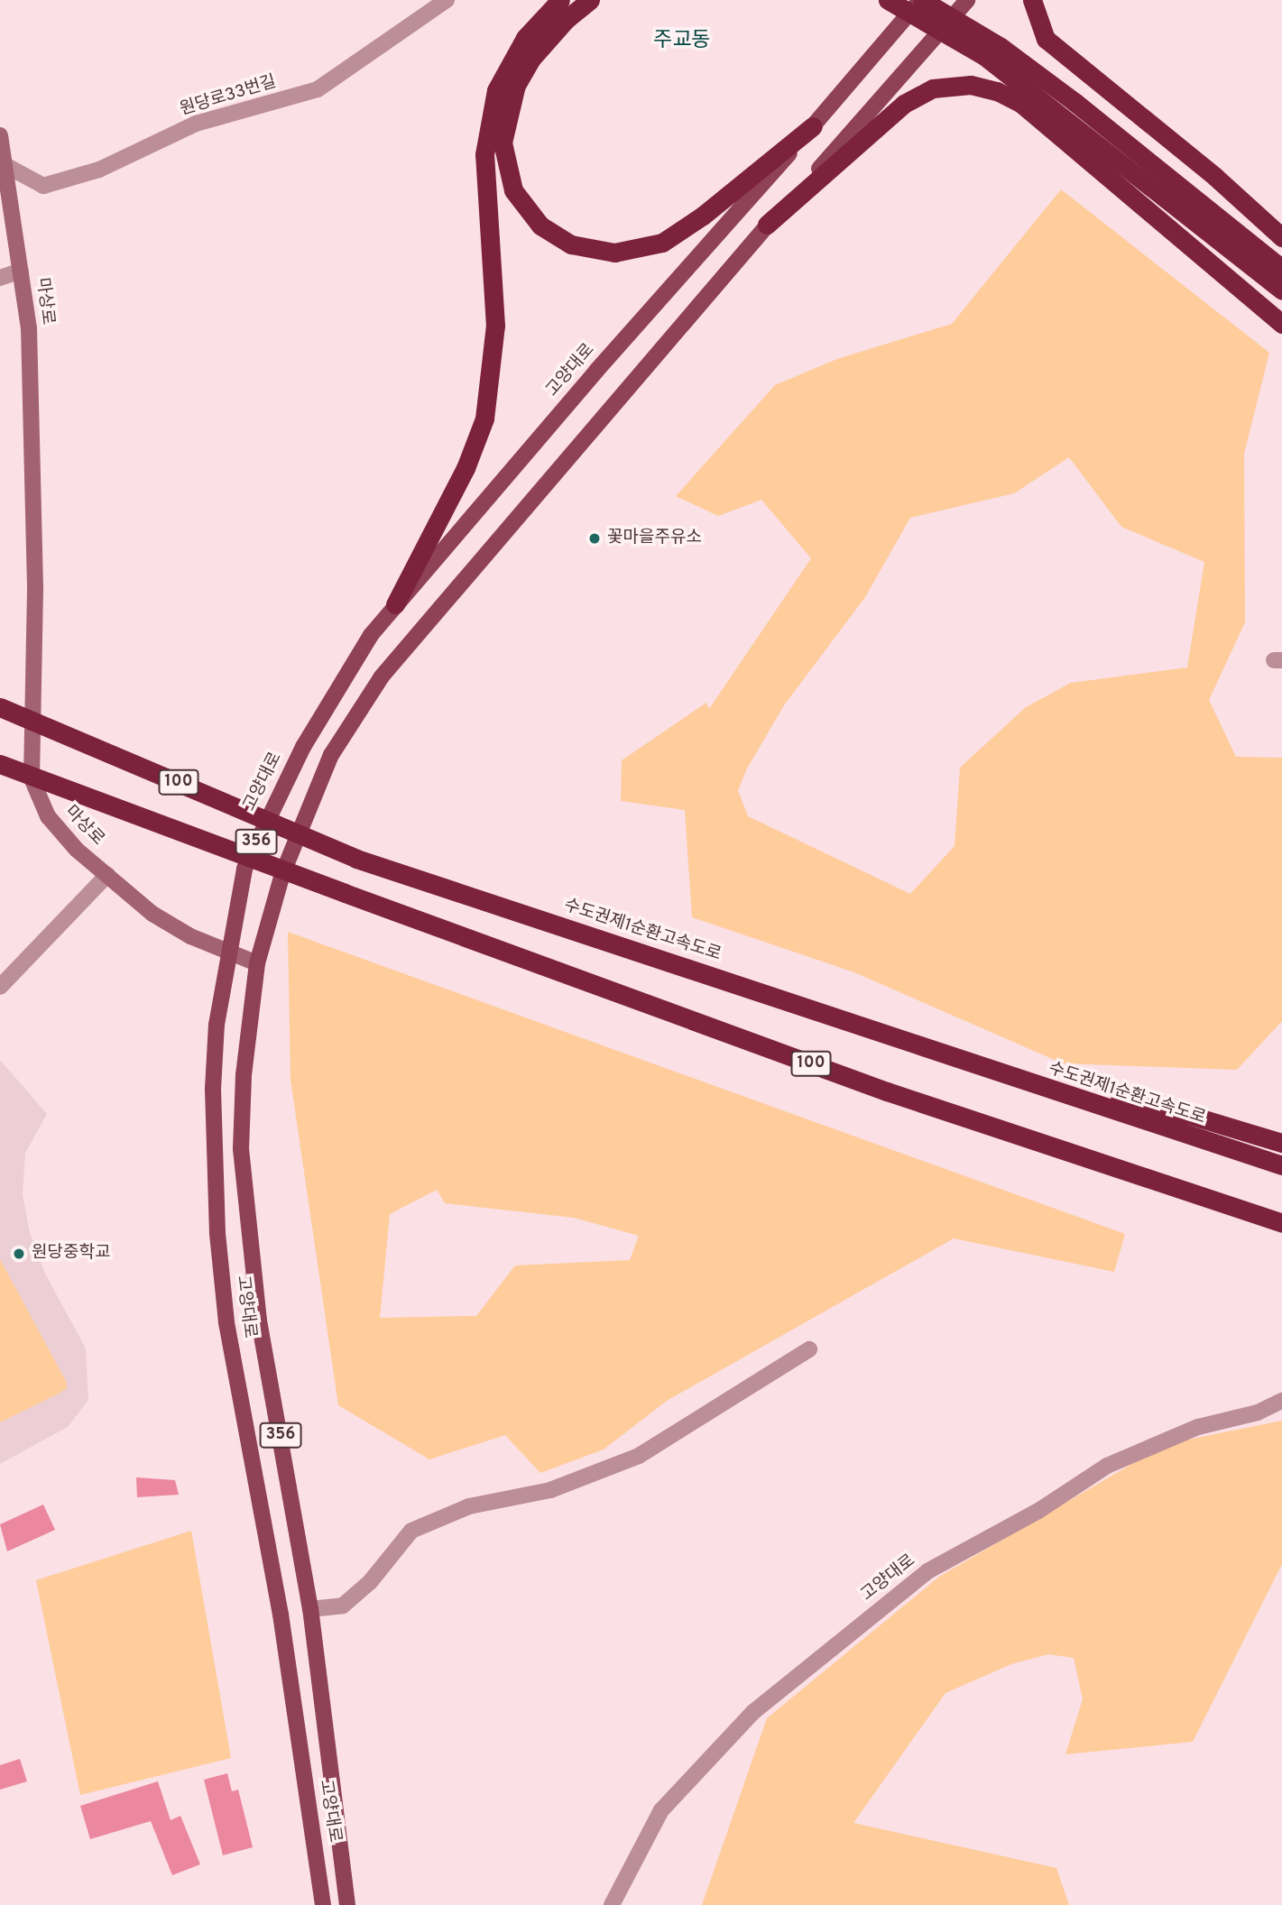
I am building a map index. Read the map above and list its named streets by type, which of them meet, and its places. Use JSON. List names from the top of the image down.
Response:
{
  "streets": {
    "highway": ["100", "수도권제1순환고속도로"],
    "main road": ["고양대로", "356"],
    "street": ["원당로33번길", "마상로"]
  },
  "crossings": [
    ["원당로33번길", "마상로"],
    ["마상로", "고양대로"]
  ],
  "districts": ["주교동"],
  "places": ["꽃마을주유소", "원당중학교"]
}
